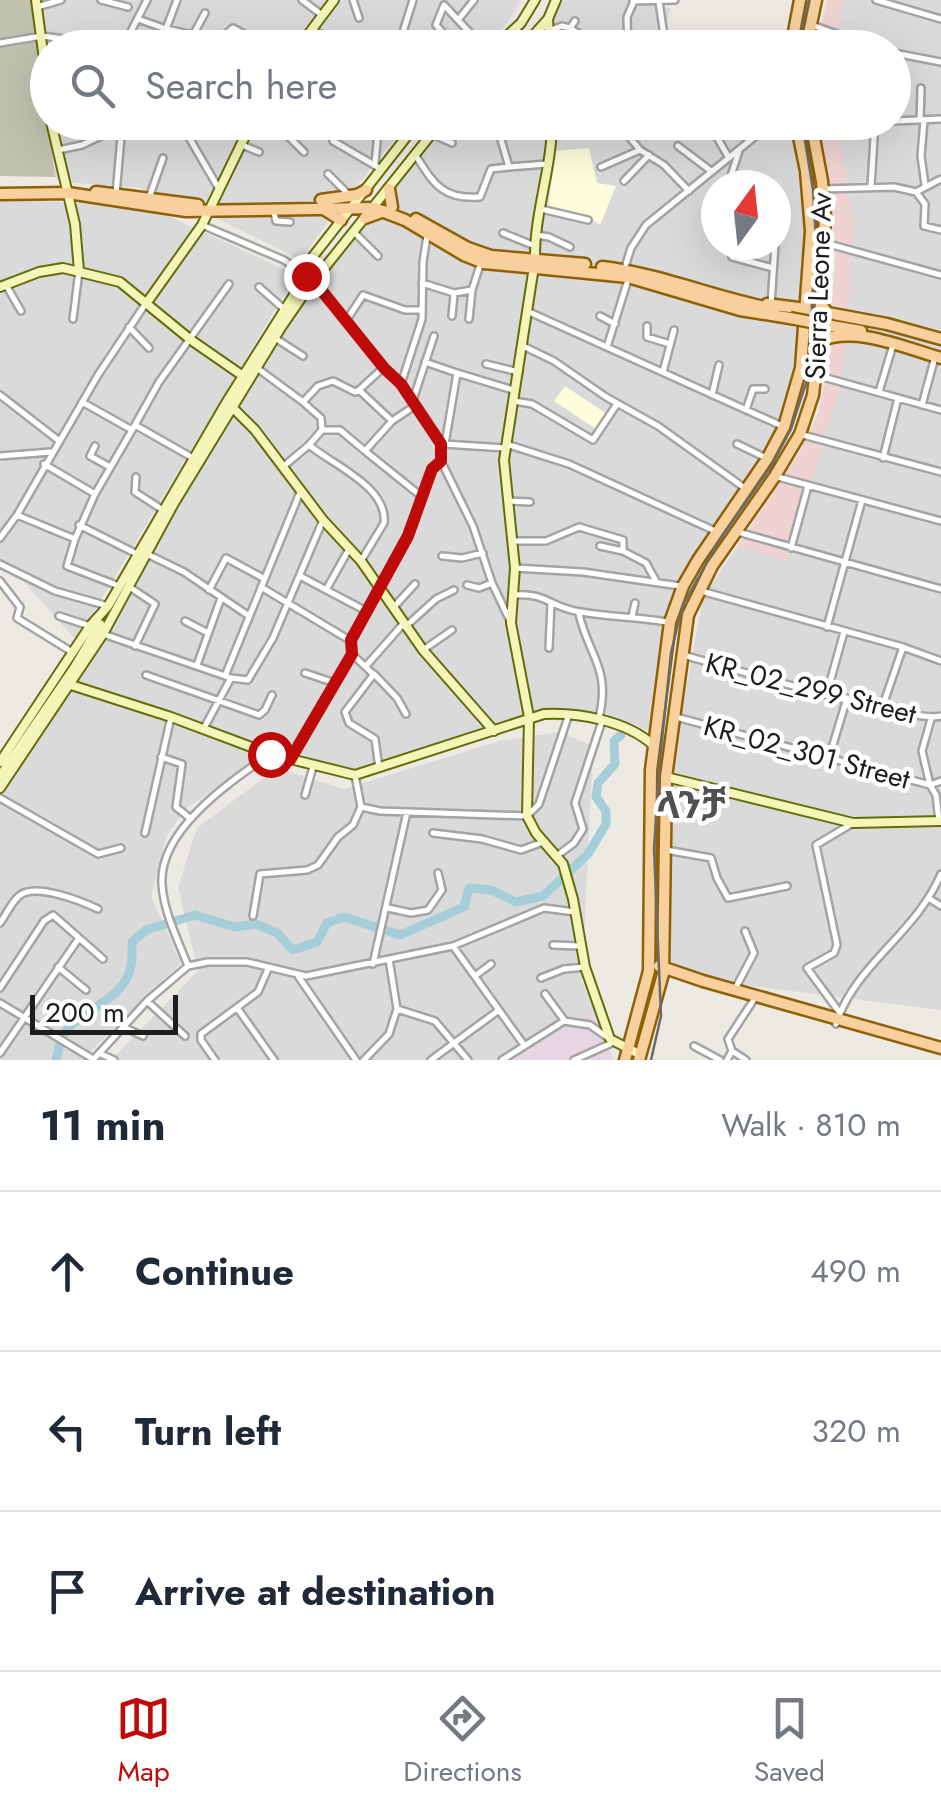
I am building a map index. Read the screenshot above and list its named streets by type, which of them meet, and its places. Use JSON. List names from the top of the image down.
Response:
{
  "streets": {
    "main road": ["Sierra Leone Av"],
    "street": ["KR_02_299 Street", "KR_02_301 Street"]
  },
  "crossings": [
    ["Sierra Leone Av", "KR_02_299 Street"],
    ["Sierra Leone Av", "KR_02_301 Street"]
  ],
  "districts": ["ላንቻ"],
  "scale_bar": "200 m",
  "north": "top",
  "page": {
    "search": "Search here",
    "scale": "200 m",
    "heading": ["11 min", "Walk · 810 m"],
    "list": [
      ["Continue", "490 m"],
      ["Turn left", "320 m"],
      "Arrive at destination"
    ],
    "nav": ["Map", "Directions", "Saved"]
  }
}
